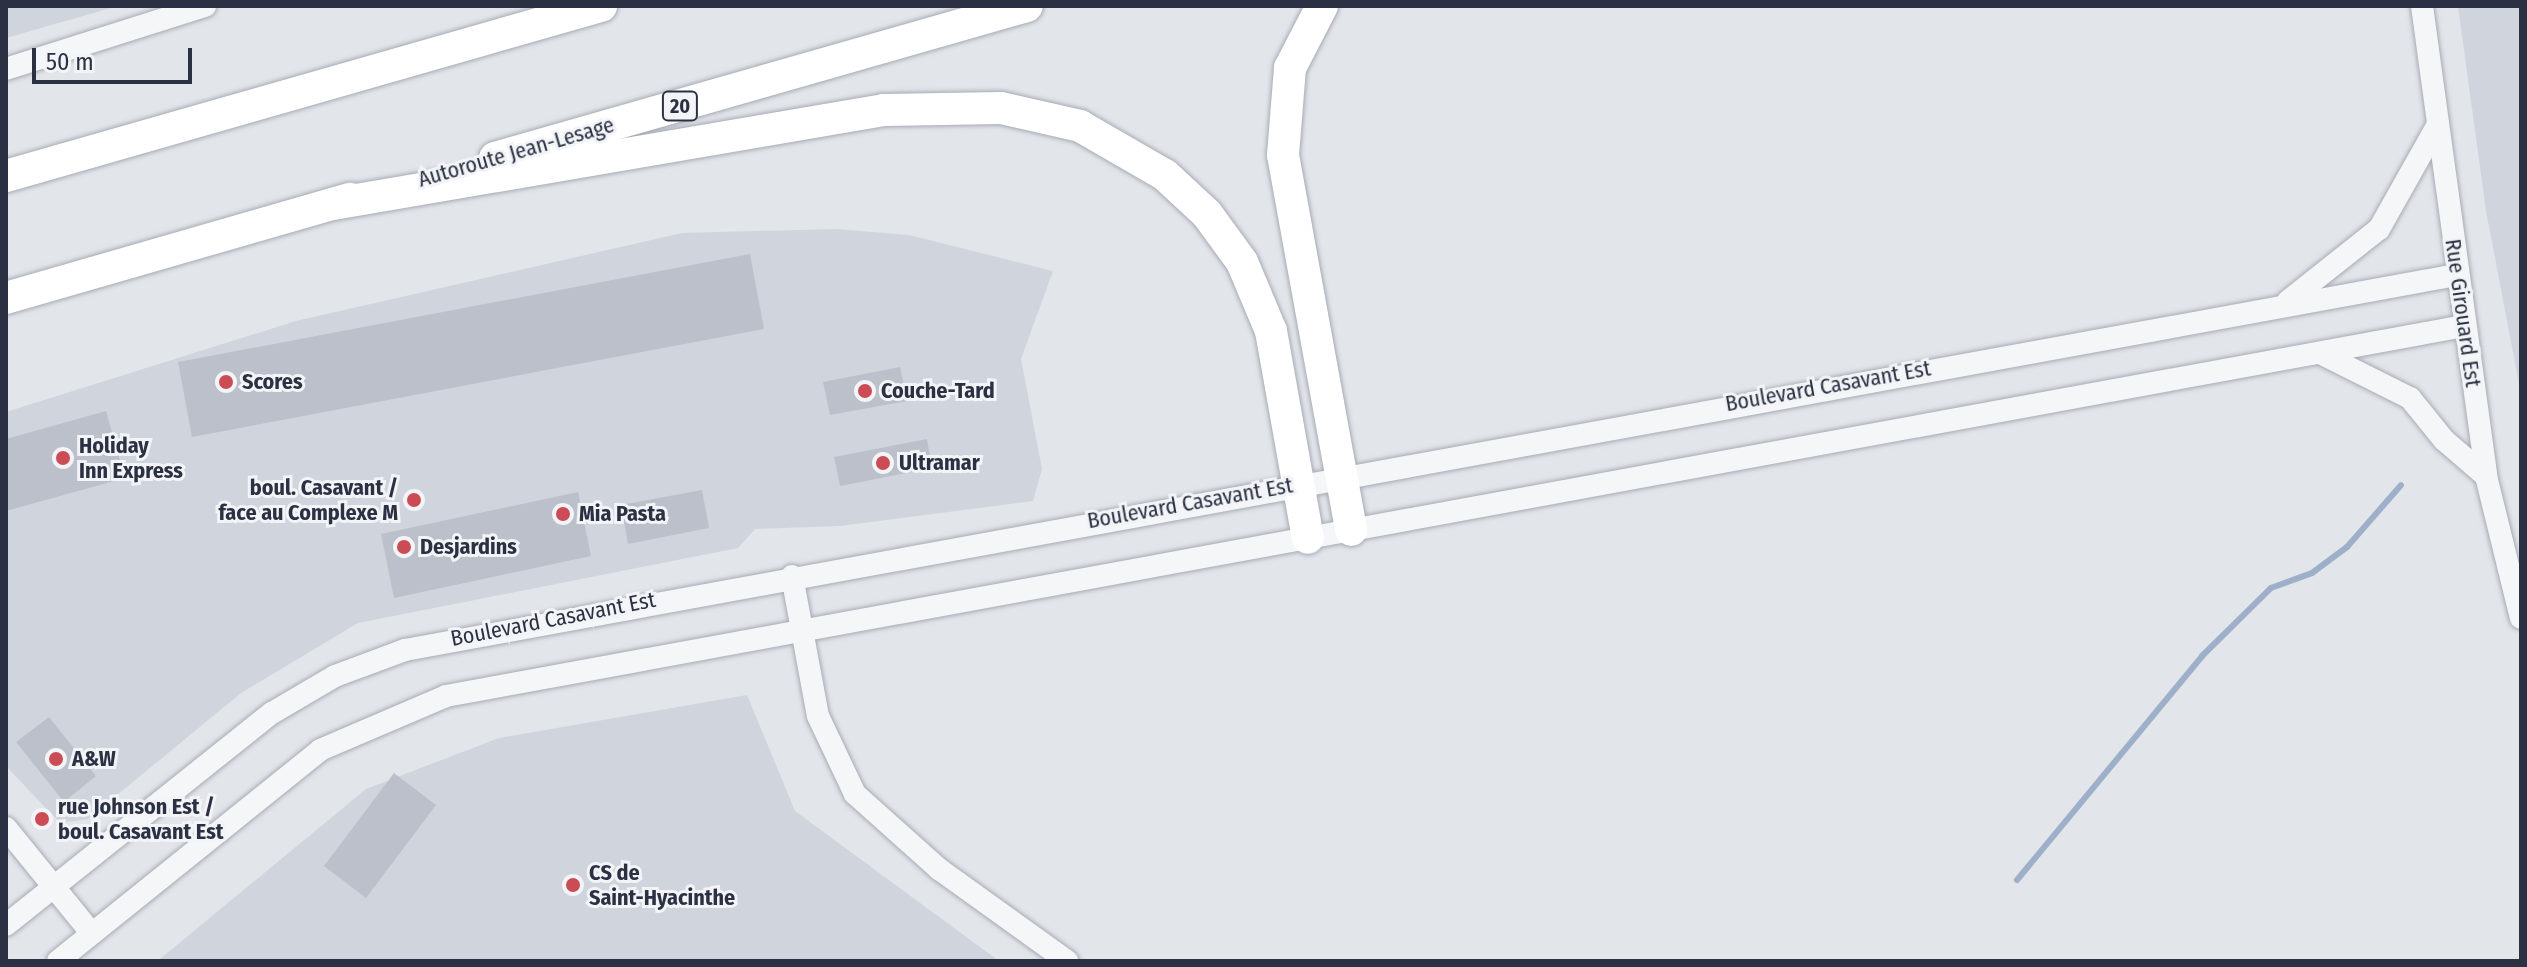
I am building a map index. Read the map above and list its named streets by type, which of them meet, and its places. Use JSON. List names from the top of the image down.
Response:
{
  "streets": {
    "highway": ["20", "Autoroute Jean-Lesage"],
    "street": ["Rue Girouard Est", "Boulevard Casavant Est"]
  },
  "crossings": [
    ["Rue Girouard Est", "Boulevard Casavant Est"]
  ],
  "places": [
    "Scores",
    "Couche-Tard",
    "Holiday Inn Express",
    "Ultramar",
    "boul. Casavant / face au Complexe M",
    "Mia Pasta",
    "Desjardins",
    "A&W",
    "rue Johnson Est / boul. Casavant Est",
    "CS de Saint-Hyacinthe"
  ],
  "scale_bar": "50 m"
}
